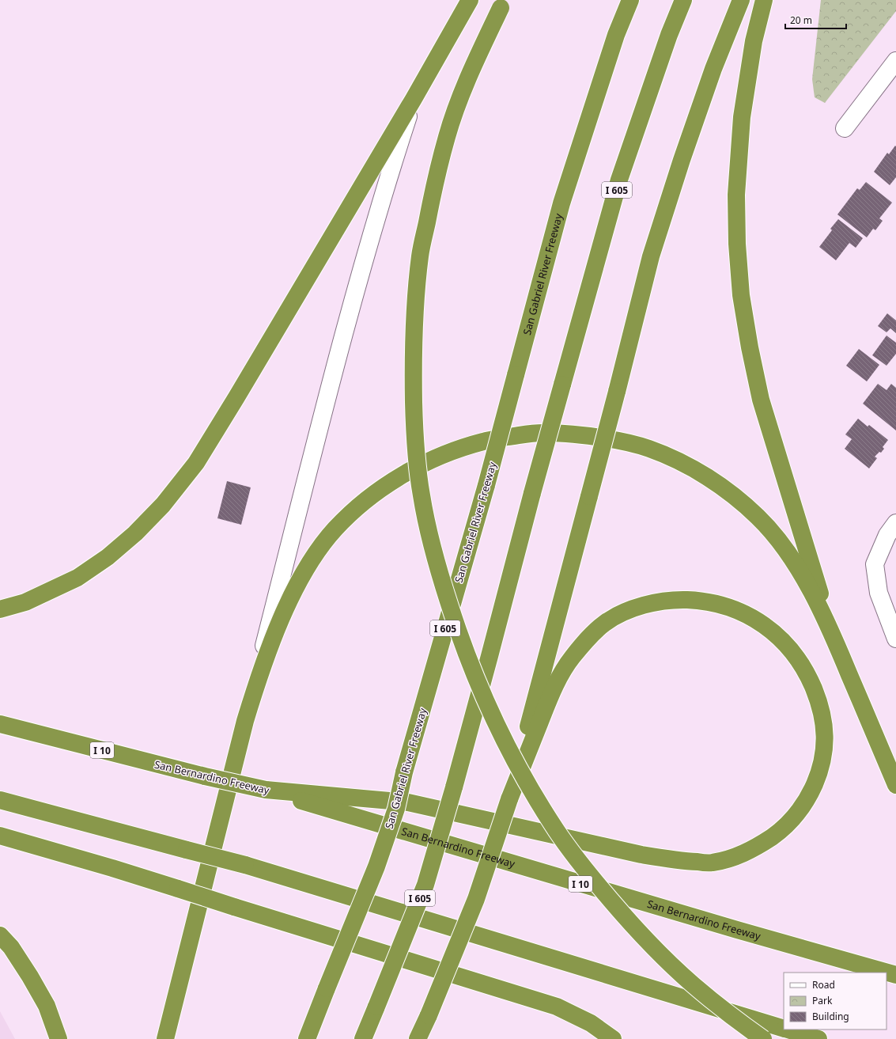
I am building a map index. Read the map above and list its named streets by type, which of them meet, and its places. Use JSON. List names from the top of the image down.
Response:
{
  "streets": {
    "highway": [
      "I 605",
      "San Gabriel River Freeway",
      "I 10",
      "San Bernardino Freeway"
    ]
  },
  "legend": ["Road", "Park", "Building"],
  "scale_bar": "20 m"
}
